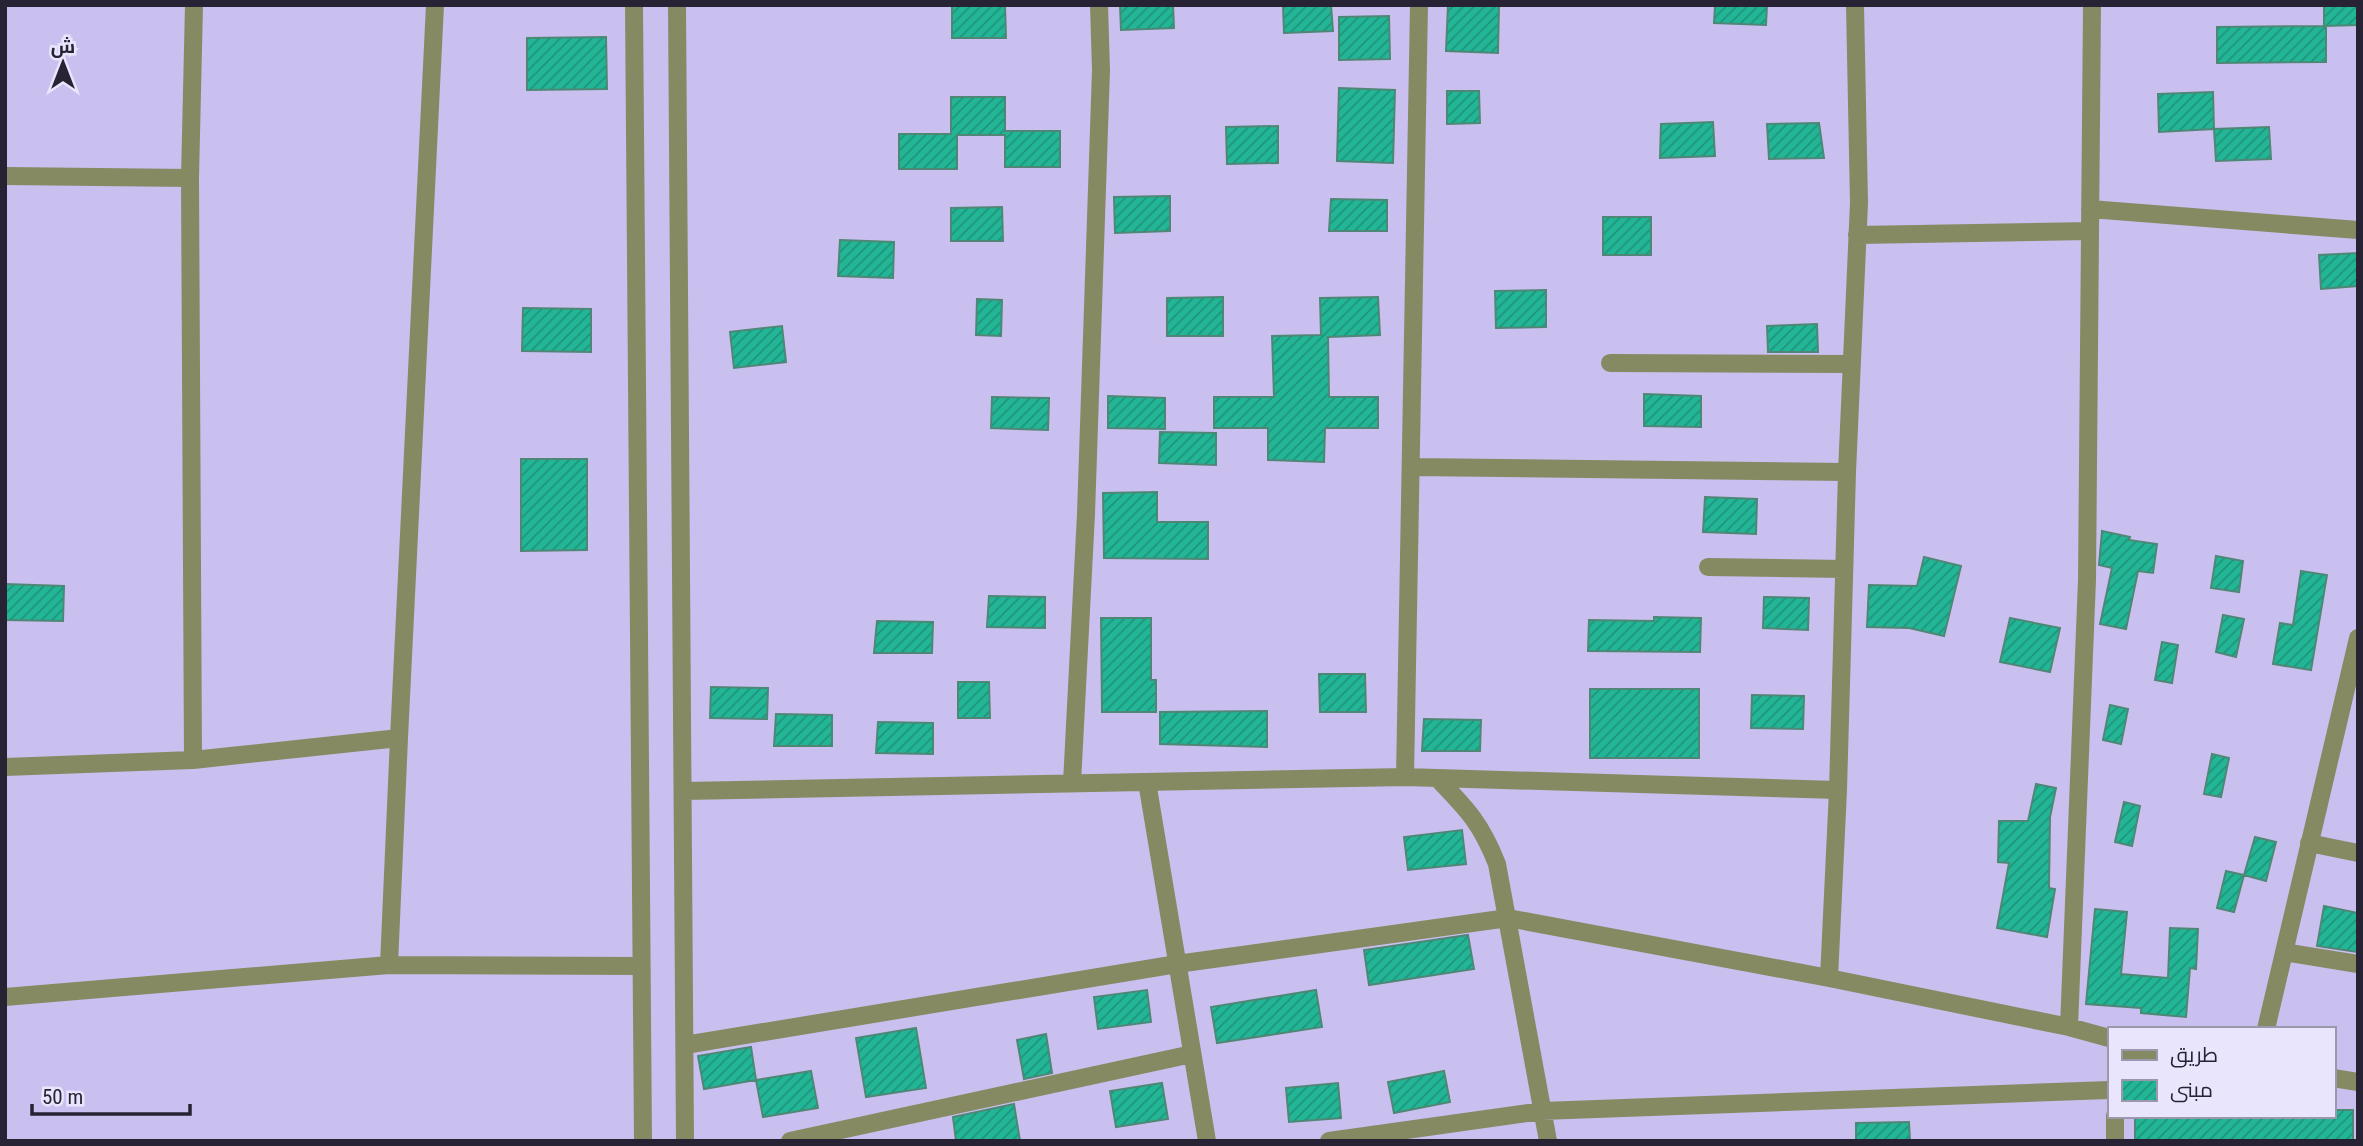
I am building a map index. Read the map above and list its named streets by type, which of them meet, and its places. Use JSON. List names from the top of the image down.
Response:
{
  "legend": ["طريق", "مبنى"],
  "scale_bar": "50 m",
  "north": "top"
}
